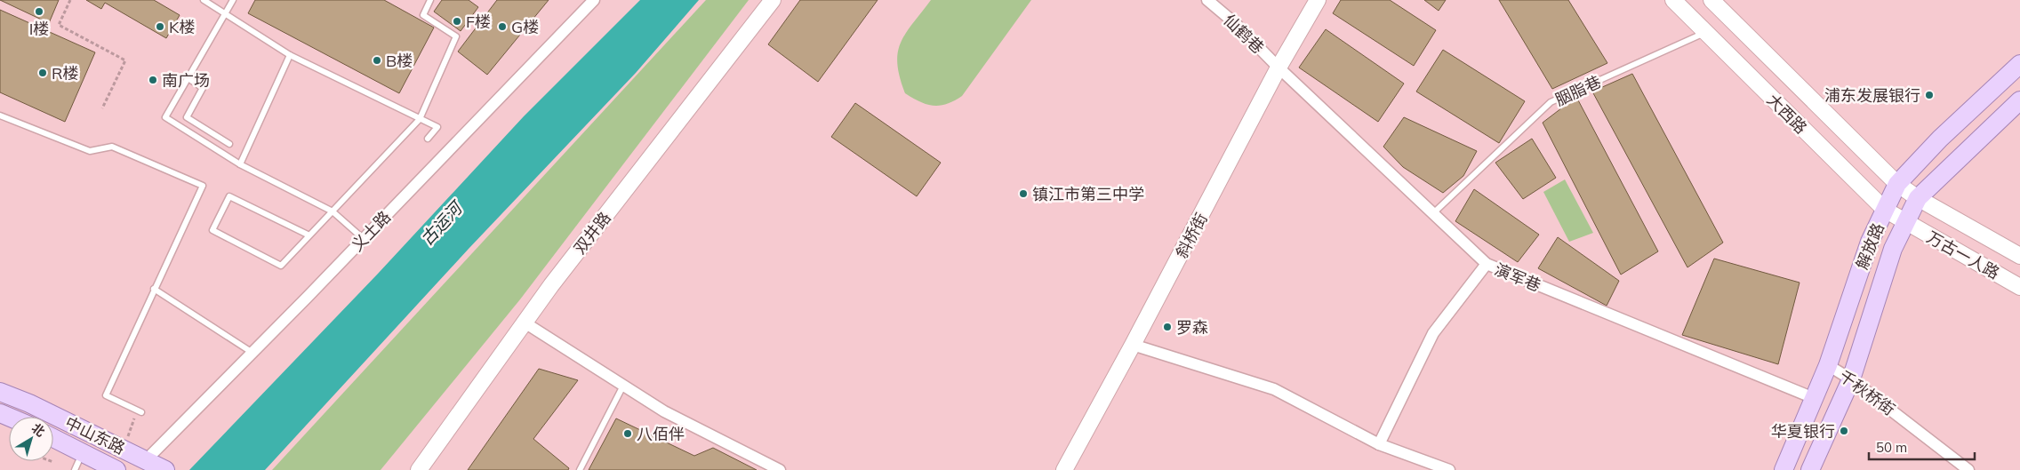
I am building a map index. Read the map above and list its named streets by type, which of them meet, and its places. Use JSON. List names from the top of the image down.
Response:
{
  "streets": {
    "main road": ["解放路", "中山东路"],
    "street": [
      "仙鹤巷",
      "大西路",
      "义土路",
      "双井路",
      "斜桥街",
      "万古一人路",
      "演军巷",
      "千秋桥街"
    ],
    "lane": ["胭脂巷"]
  },
  "crossings": [
    ["仙鹤巷", "斜桥街"],
    ["仙鹤巷", "演军巷"],
    ["胭脂巷", "大西路"],
    ["胭脂巷", "演军巷"],
    ["大西路", "解放路"],
    ["大西路", "万古一人路"],
    ["义土路", "中山东路"],
    ["斜桥街", "演军巷"],
    ["解放路", "万古一人路"],
    ["解放路", "演军巷"],
    ["解放路", "千秋桥街"]
  ],
  "water": ["古运河"],
  "places": [
    "I楼",
    "F楼",
    "K楼",
    "G楼",
    "B楼",
    "R楼",
    "南广场",
    "浦东发展银行",
    "镇江市第三中学",
    "罗森",
    "华夏银行",
    "八佰伴"
  ],
  "scale_bar": "50 m",
  "north": "top right"
}
